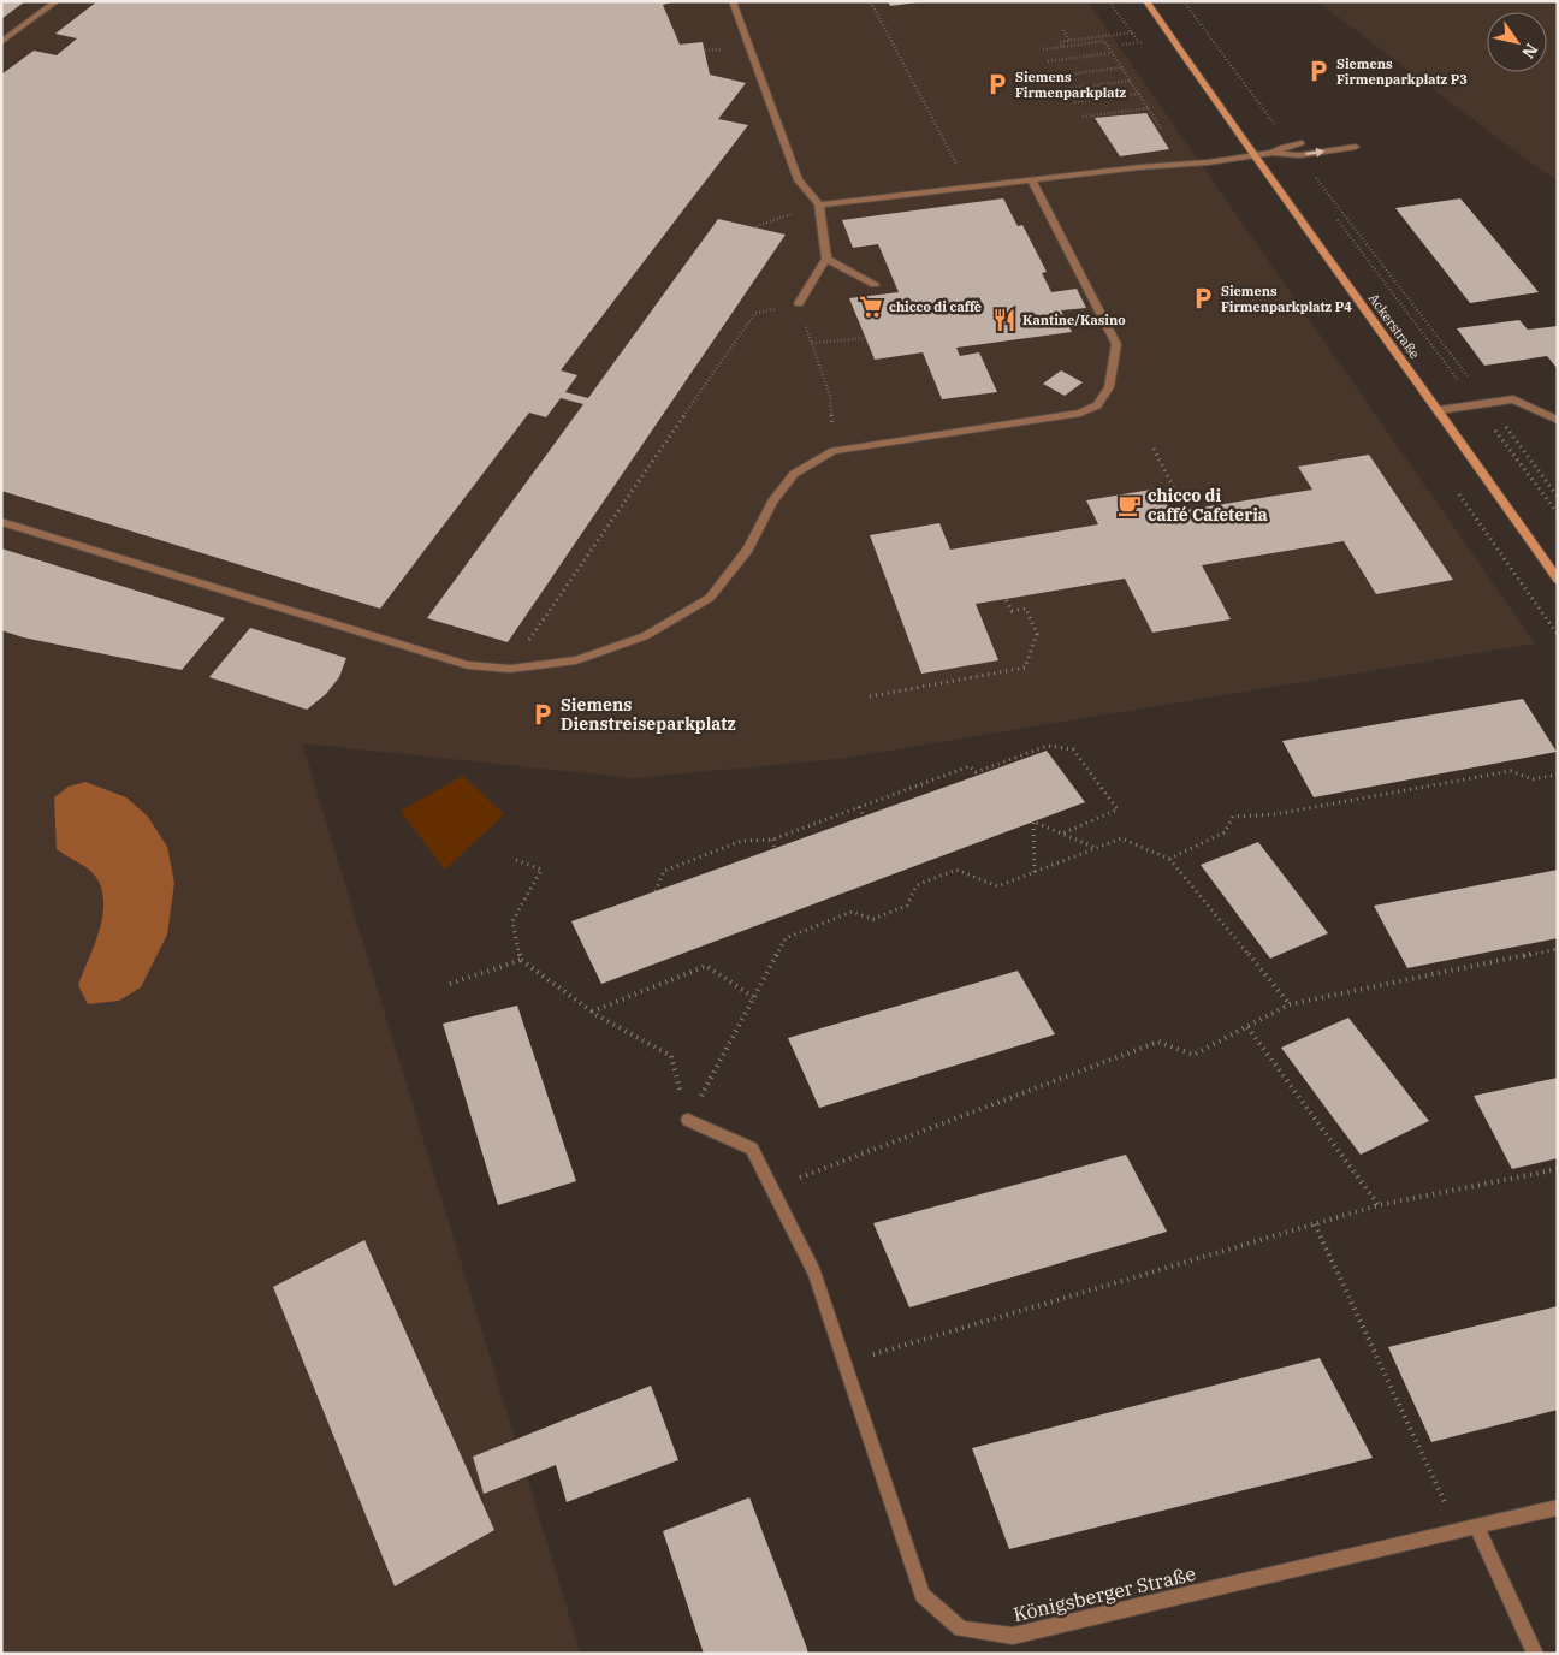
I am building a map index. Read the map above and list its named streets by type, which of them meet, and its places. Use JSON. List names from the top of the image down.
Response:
{
  "streets": {
    "street": ["Ackerstraße", "Königsberger Straße"]
  },
  "places": {
    "parking": [
      "Siemens Firmenparkplatz P3",
      "Siemens Firmenparkplatz",
      "Siemens Firmenparkplatz P4",
      "Siemens Dienstreiseparkplatz"
    ],
    "supermarket": ["chicco di caffè"],
    "restaurant": ["Kantine/Kasino"],
    "cafe": ["chicco di caffé Cafeteria"]
  },
  "north": "bottom right"
}
